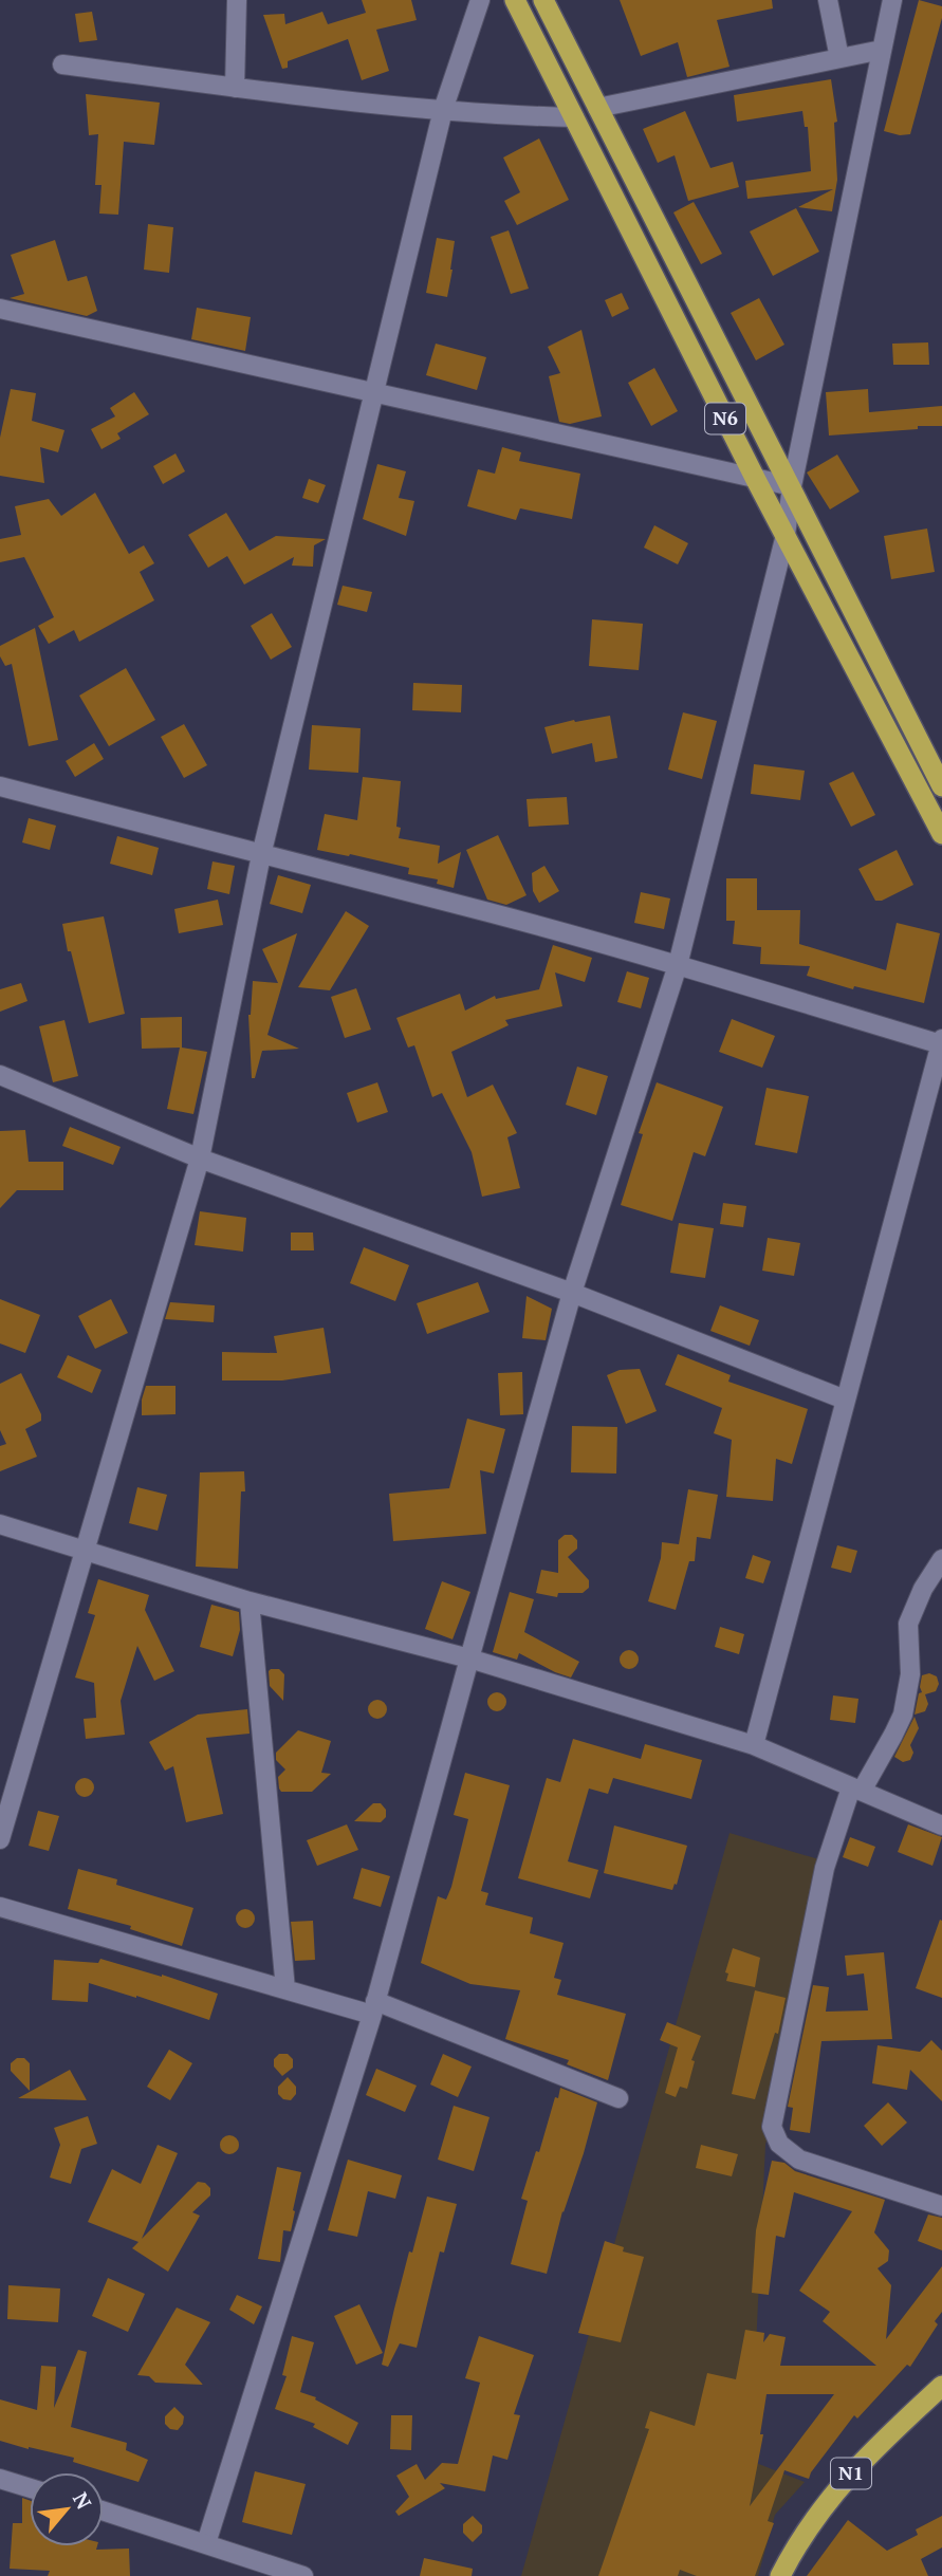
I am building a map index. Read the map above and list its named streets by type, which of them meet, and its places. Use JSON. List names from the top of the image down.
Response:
{
  "streets": {
    "highway": ["N6", "N1"]
  },
  "north": "top right"
}
